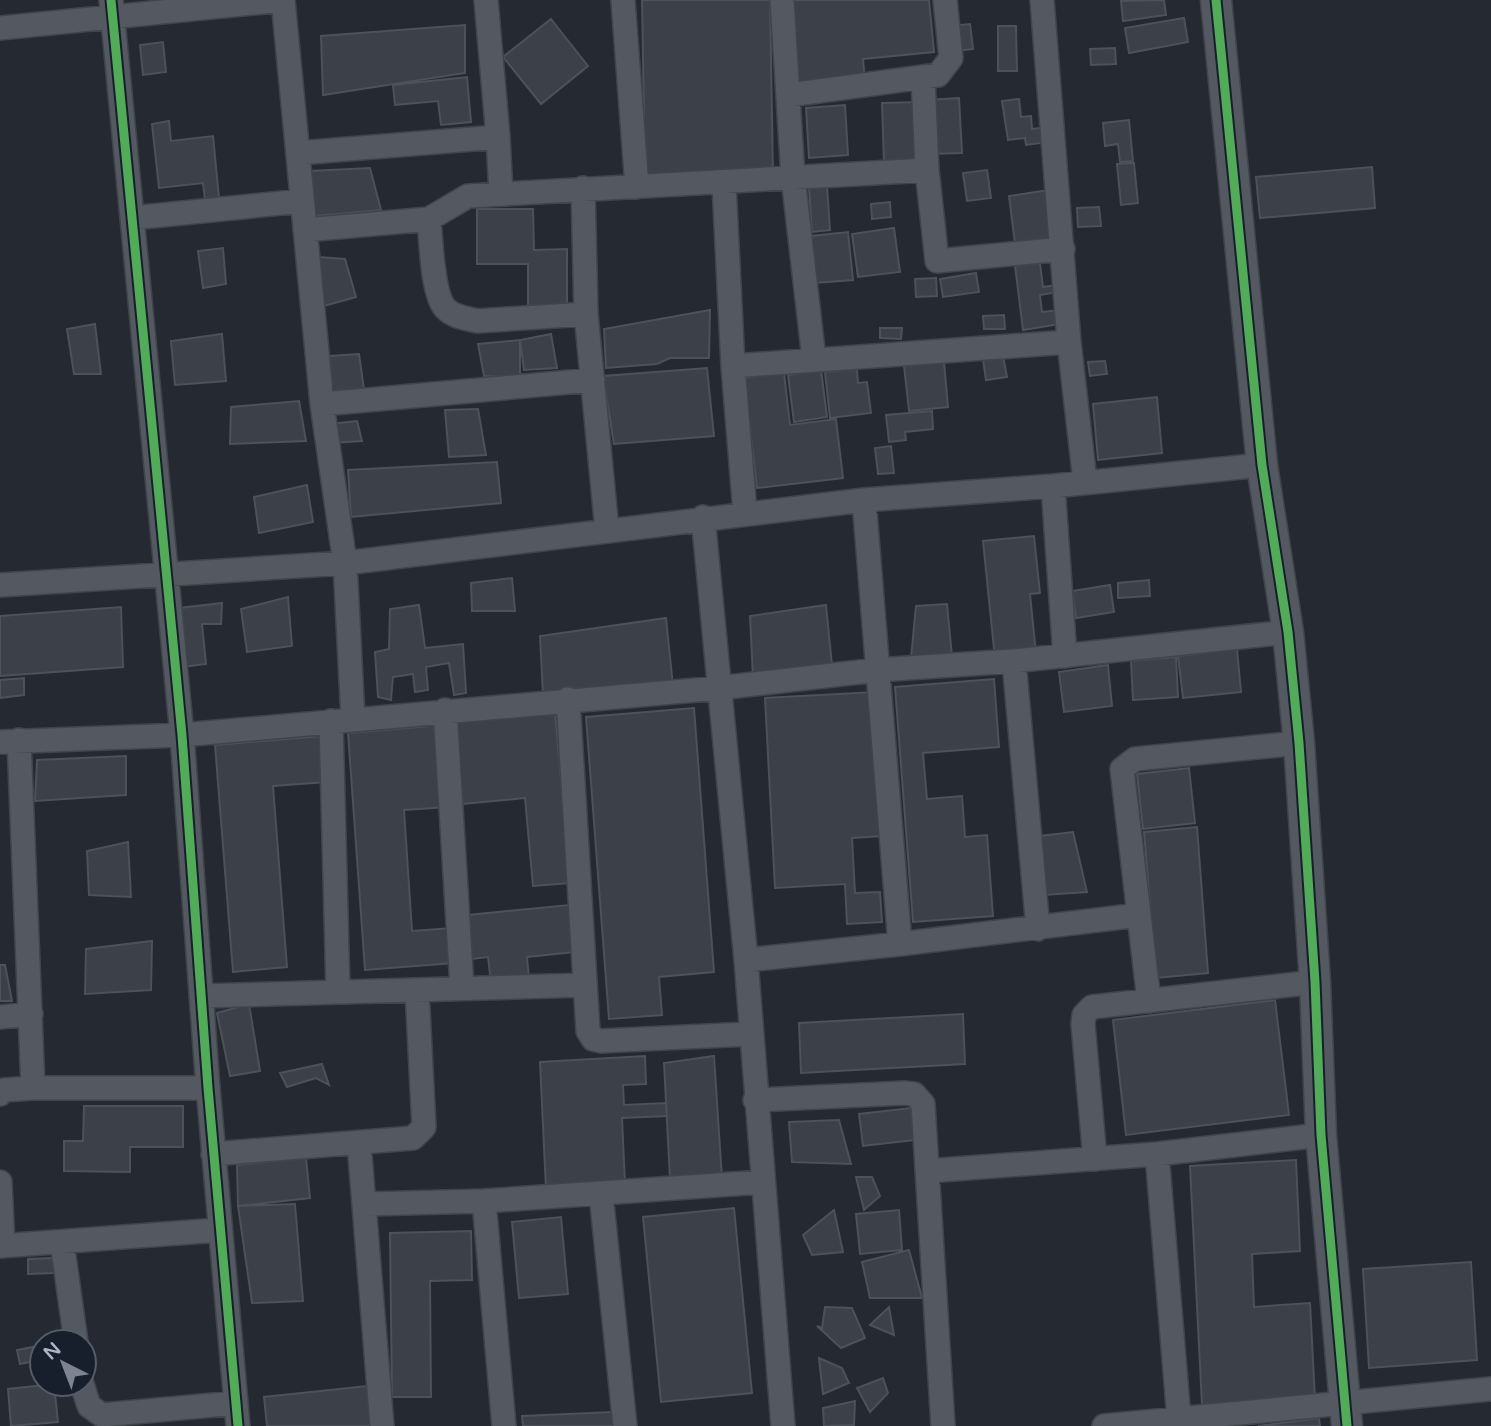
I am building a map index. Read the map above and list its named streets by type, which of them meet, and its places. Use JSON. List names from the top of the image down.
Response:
{
  "north": "top left"
}
